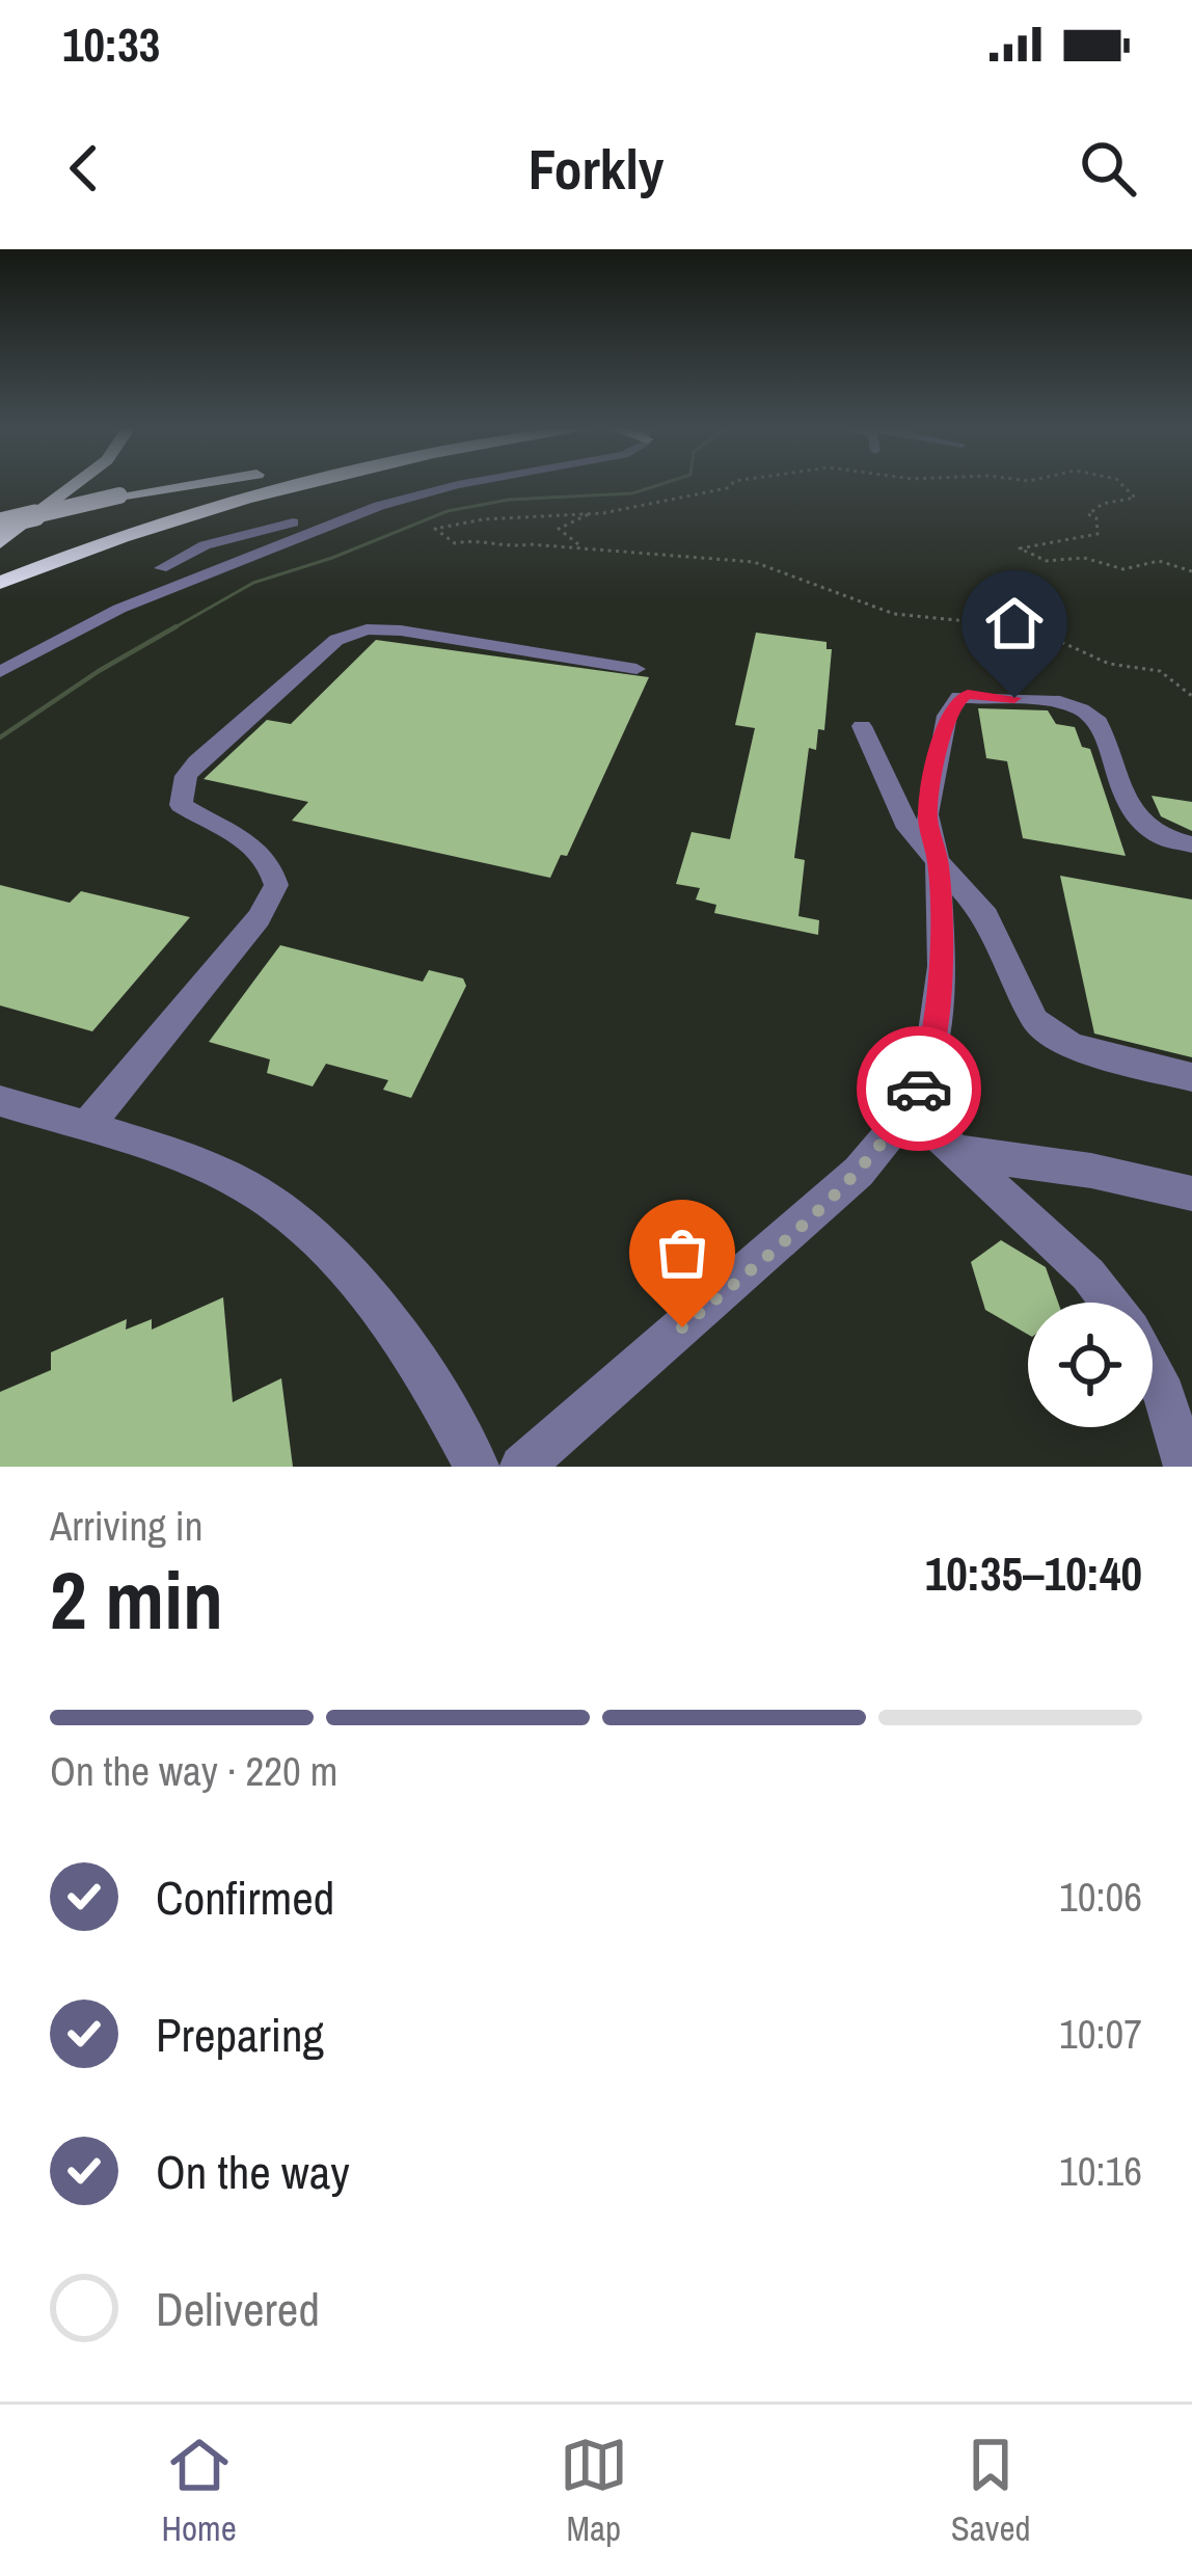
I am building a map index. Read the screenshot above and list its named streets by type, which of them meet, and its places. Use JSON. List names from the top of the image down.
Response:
{
  "page": {
    "status": "10:33",
    "header": "Forkly",
    "heading": ["2 min", "Arriving in", "10:35–10:40"],
    "bar": "On the way · 220 m",
    "list": [
      ["Confirmed", "10:06"],
      ["Preparing", "10:07"],
      ["On the way", "10:16"],
      "Delivered"
    ],
    "tabs": ["Home", "Map", "Saved"]
  }
}
